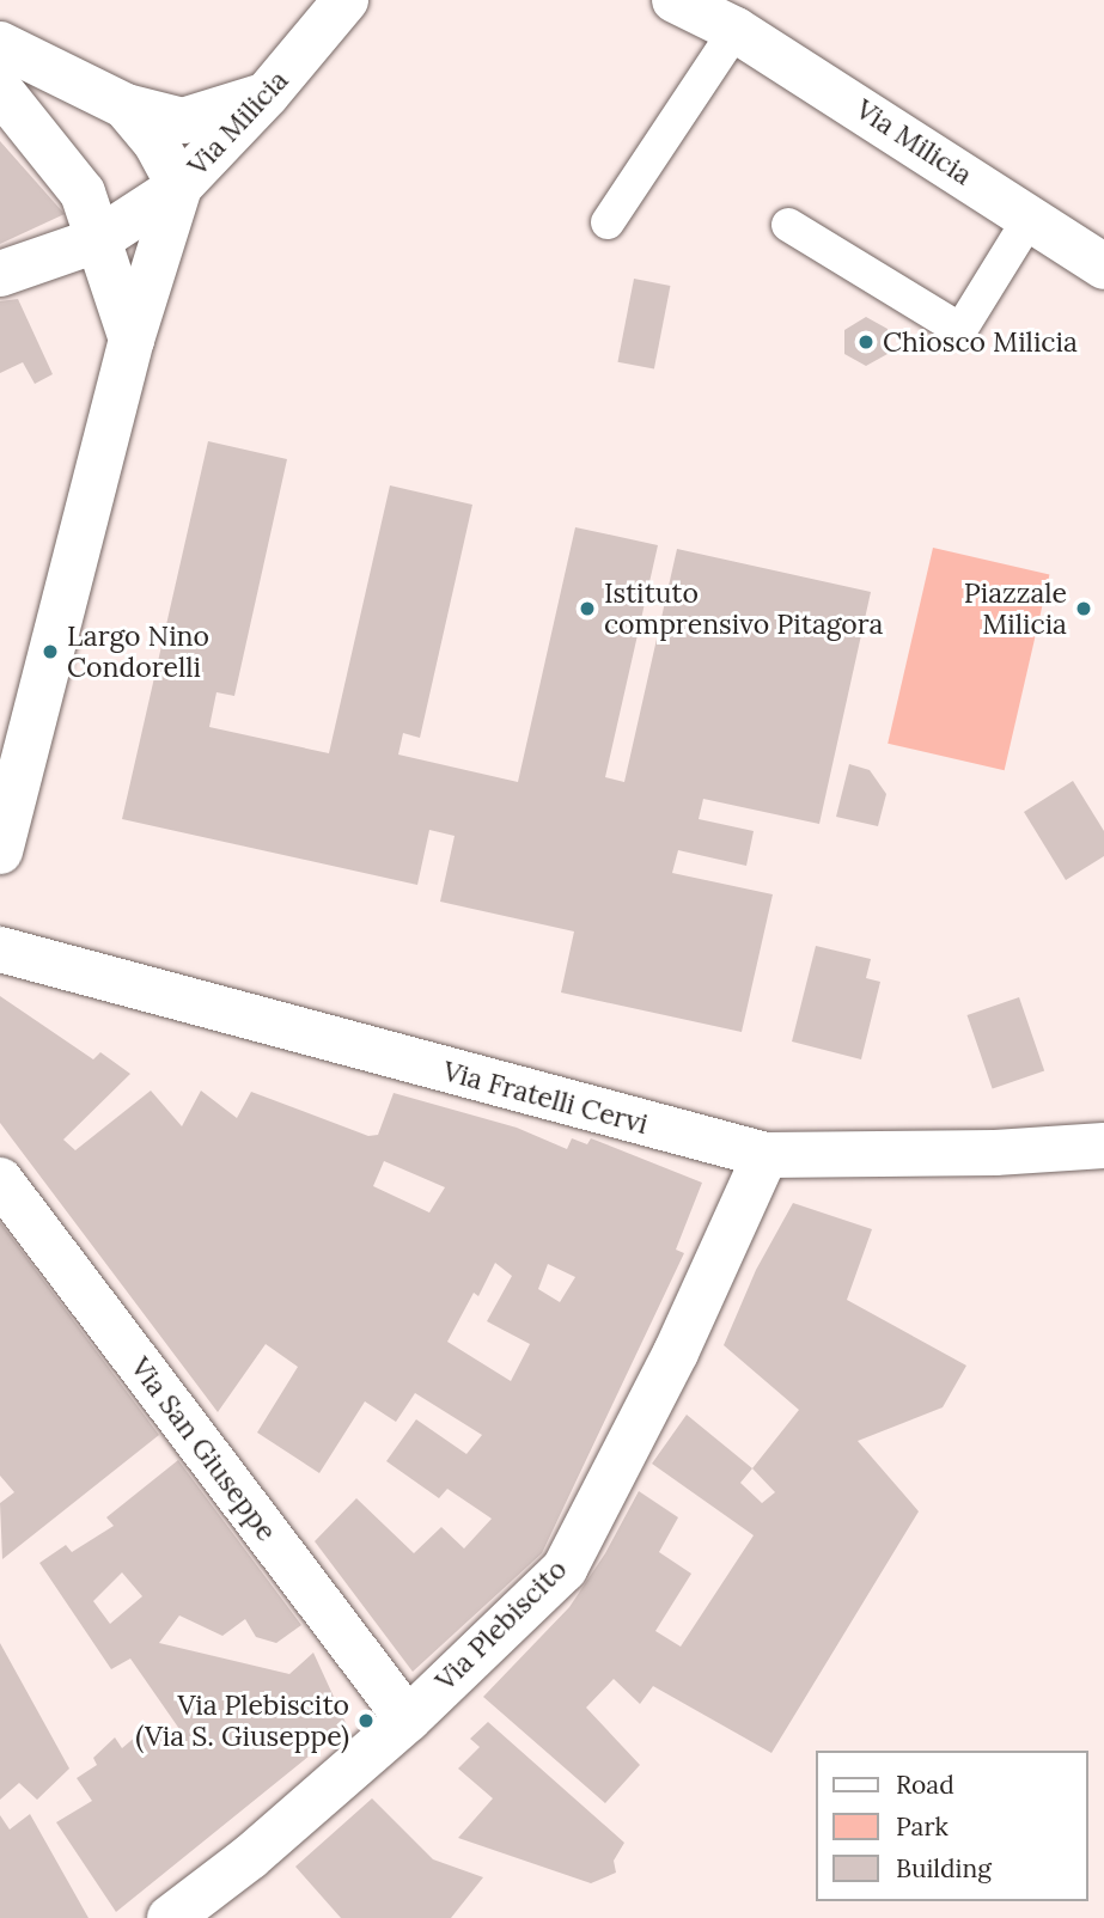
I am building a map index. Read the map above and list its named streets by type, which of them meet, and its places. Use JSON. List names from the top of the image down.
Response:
{
  "streets": {
    "street": [
      "Via Milicia",
      "Via Fratelli Cervi",
      "Via San Giuseppe",
      "Via Plebiscito"
    ]
  },
  "crossings": [
    ["Via Fratelli Cervi", "Via Plebiscito"],
    ["Via San Giuseppe", "Via Plebiscito"]
  ],
  "places": [
    "Chiosco Milicia",
    "Istituto comprensivo Pitagora",
    "Piazzale Milicia",
    "Largo Nino Condorelli",
    "Via Plebiscito (Via S. Giuseppe)"
  ],
  "legend": ["Road", "Park", "Building"]
}
